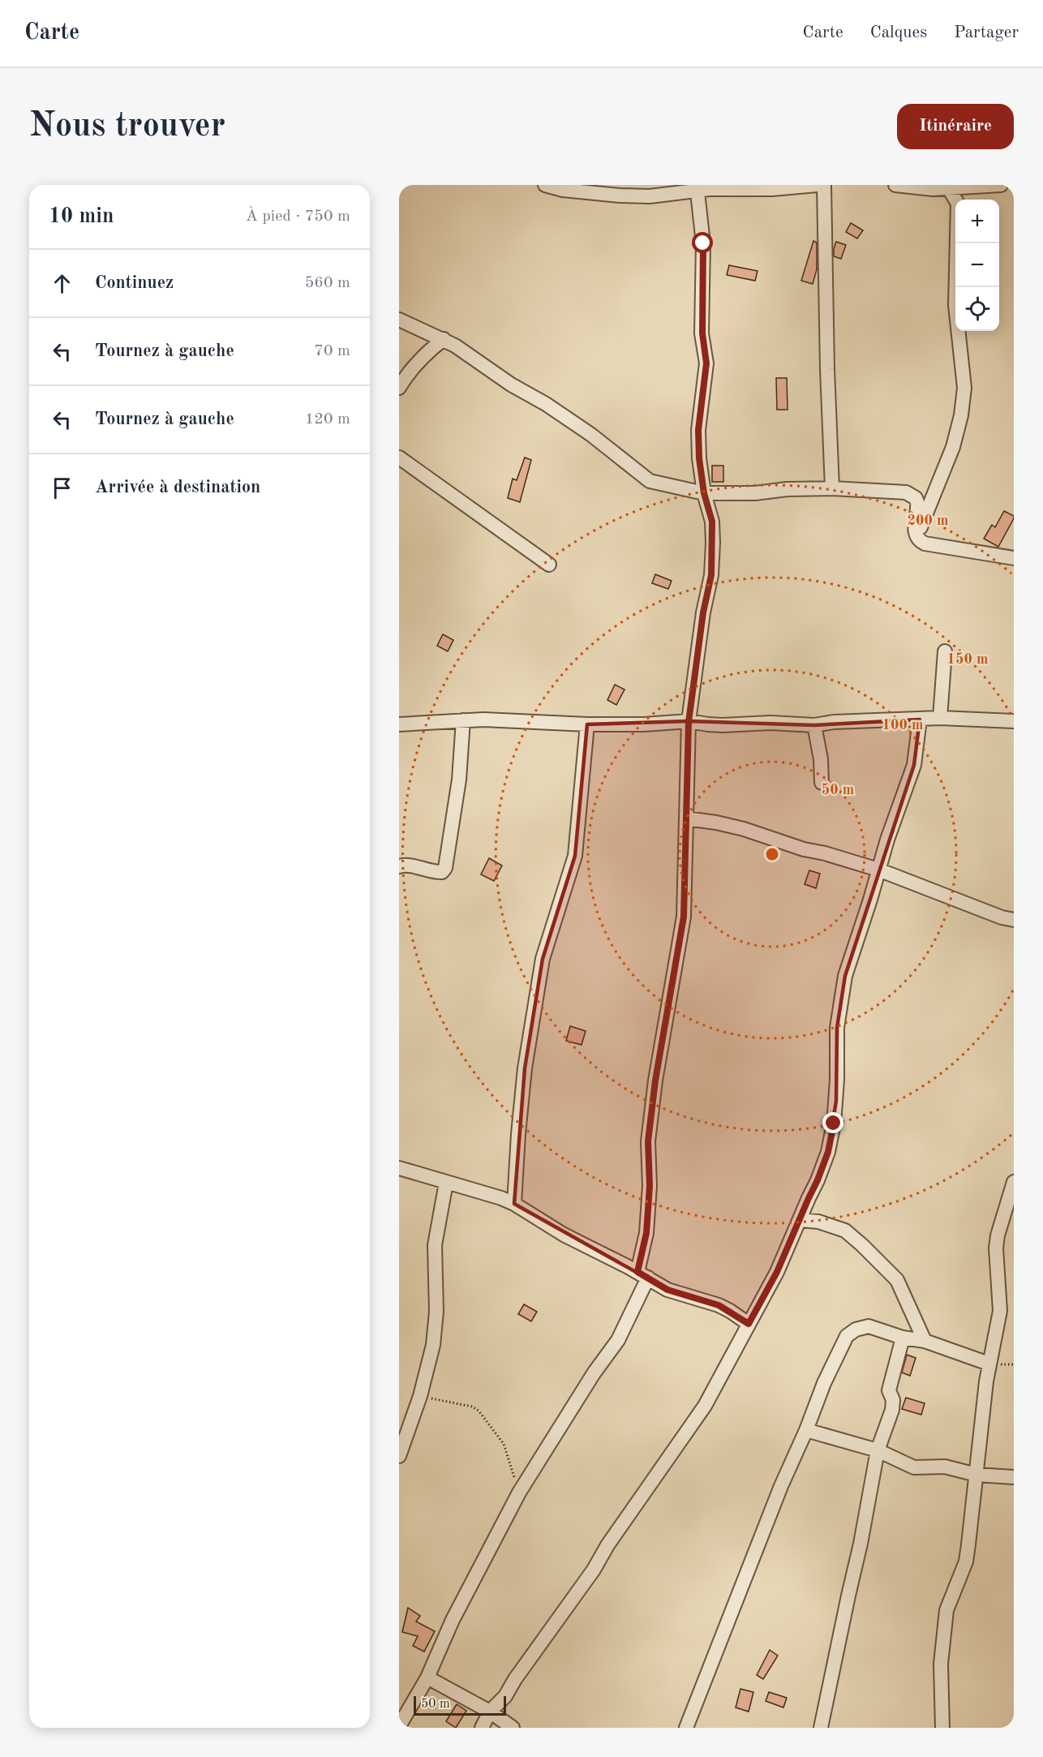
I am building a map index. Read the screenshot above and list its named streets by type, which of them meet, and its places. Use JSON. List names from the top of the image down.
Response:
{
  "scale_bar": "50 m",
  "page": {
    "header": "Carte",
    "nav": ["Carte", "Calques", "Partager"],
    "buttons": "Itinéraire",
    "title": "Nous trouver",
    "heading": ["10 min", "À pied · 750 m"],
    "map_buttons": ["+", "−"],
    "list": [
      ["Continuez", "560 m"],
      ["Tournez à gauche", "70 m"],
      ["Tournez à gauche", "120 m"],
      "Arrivée à destination"
    ],
    "scale": "50 m"
  },
  "rings": [
    "200 m",
    "150 m",
    "100 m",
    "50 m"
  ]
}
